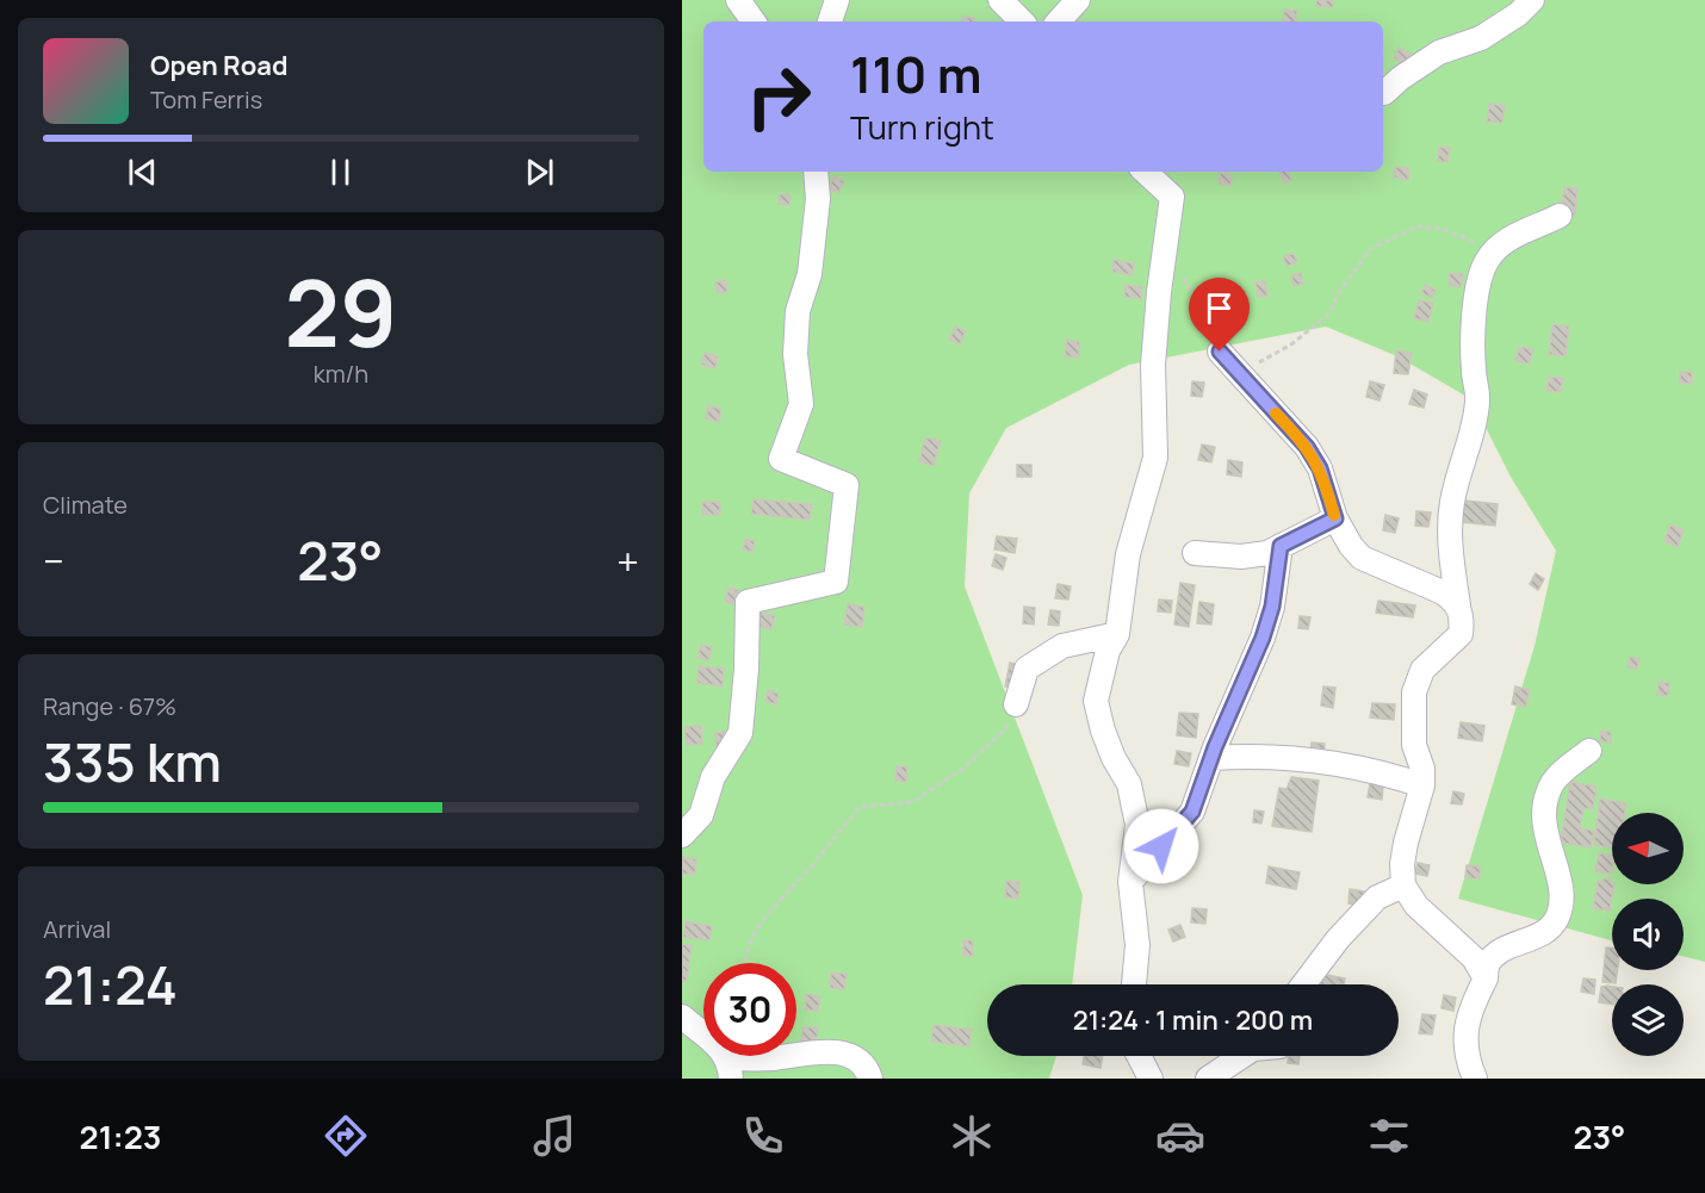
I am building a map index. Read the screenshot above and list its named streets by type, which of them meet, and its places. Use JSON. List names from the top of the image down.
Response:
{
  "north": "left",
  "page": {
    "turn": ["110 m", "Turn right"],
    "song": ["Open Road", "Tom Ferris"],
    "tile": [
      ["29", "km/h"],
      "Climate",
      ["Range · 67%", "335 km"],
      ["Arrival", "21:24"]
    ],
    "heat": ["−", "23°", "+"],
    "limit": "30",
    "trip": "21:24 · 1 min · 200 m",
    "tabs": ["21:23", "23°"]
  }
}
